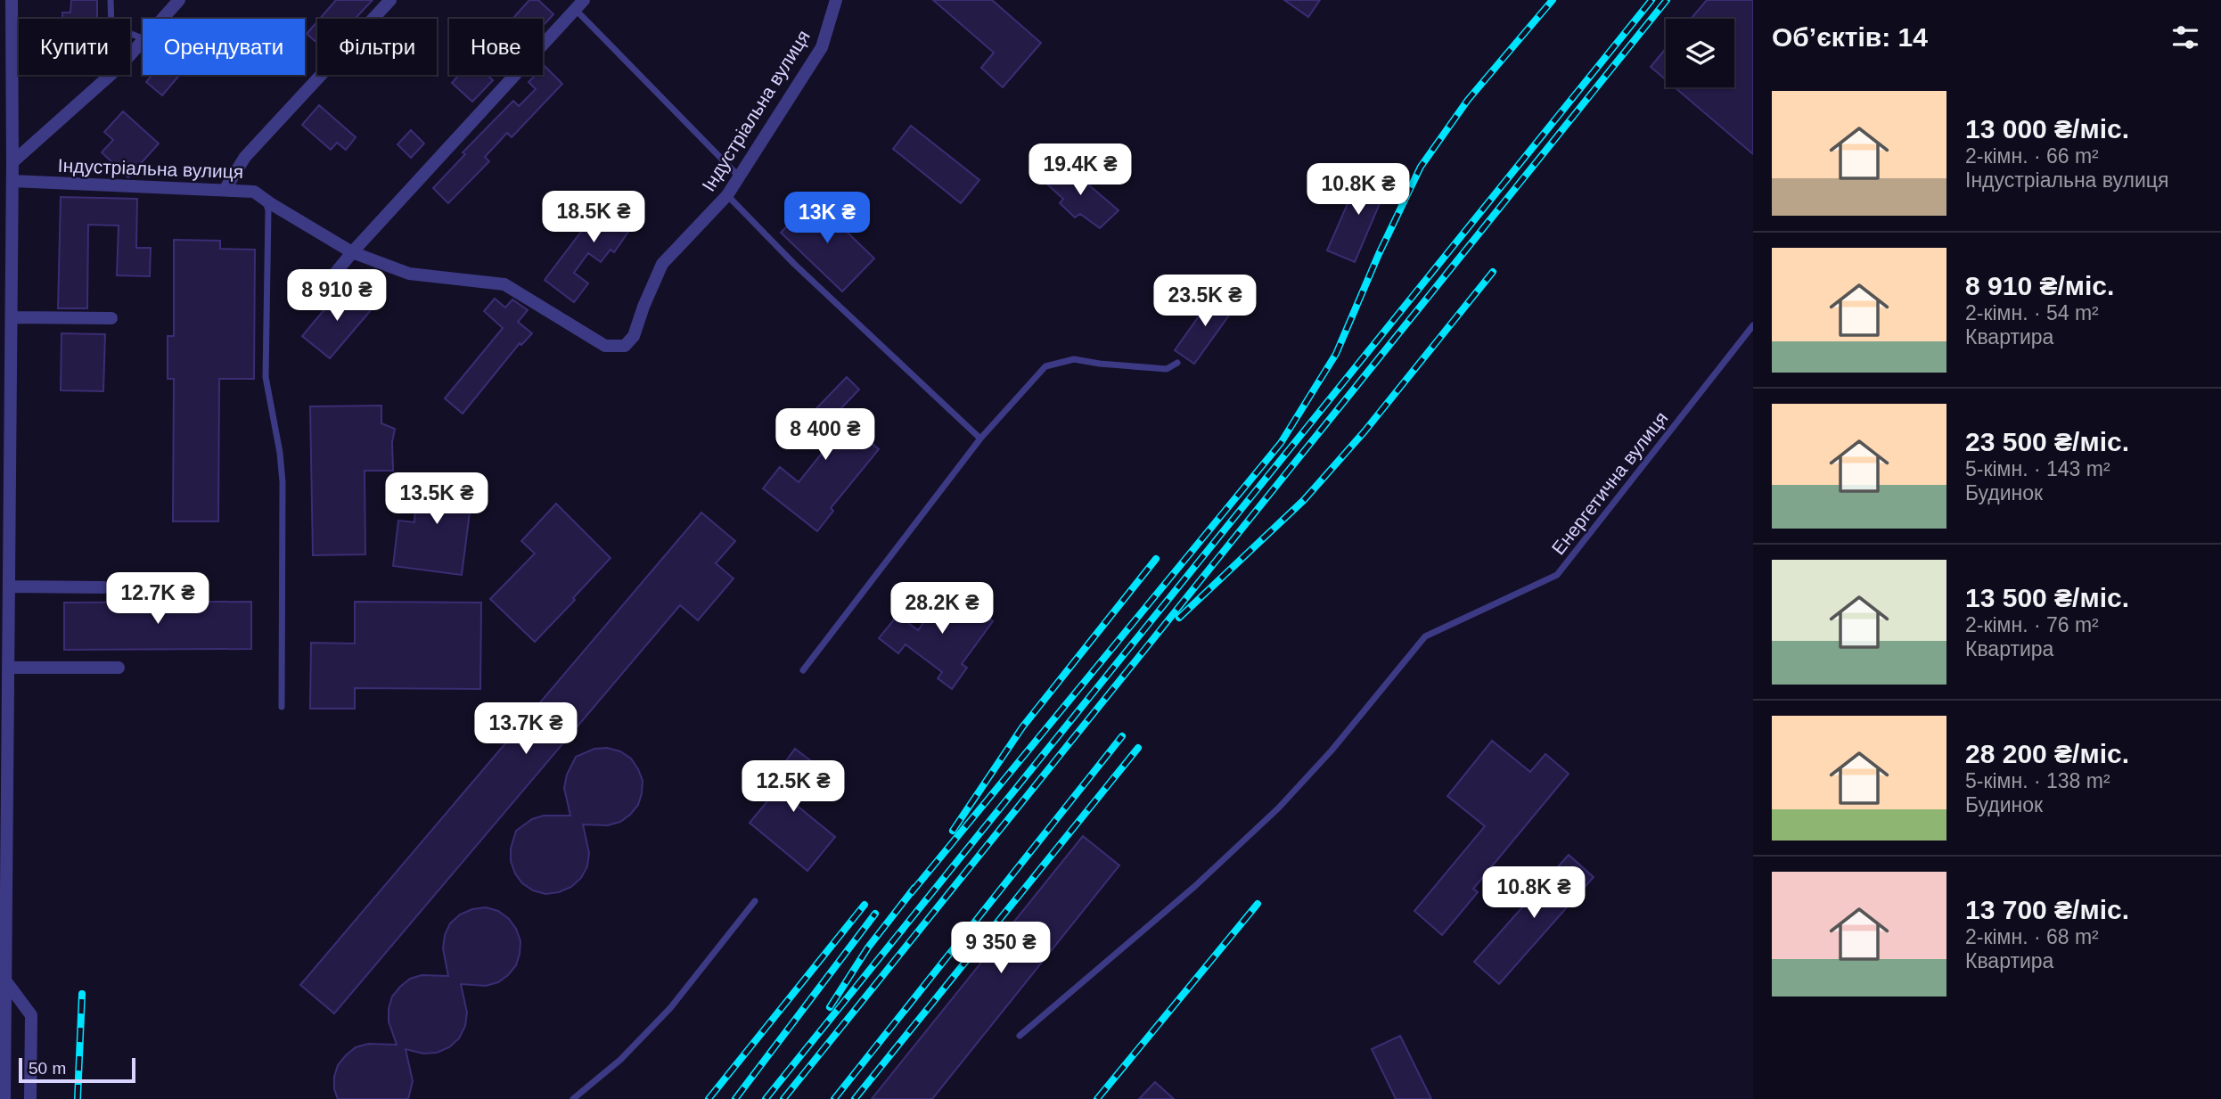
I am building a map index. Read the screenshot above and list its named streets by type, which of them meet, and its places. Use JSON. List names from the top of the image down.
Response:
{
  "streets": {
    "street": ["Індустріальна вулиця"],
    "lane": ["Енергетична вулиця"]
  },
  "scale_bar": "50 m",
  "page": {
    "heading": "Об’єктів: 14",
    "chip": [
      "Купити",
      "Орендувати",
      "Фільтри",
      "Нове"
    ],
    "list": [
      {
        "name": "13 000 ₴/міс.",
        "note": "2-кімн. · 66 m² · Індустріальна вулиця"
      },
      {
        "name": "8 910 ₴/міс.",
        "note": "2-кімн. · 54 m² · Квартира"
      },
      {
        "name": "23 500 ₴/міс.",
        "note": "5-кімн. · 143 m² · Будинок"
      },
      {
        "name": "13 500 ₴/міс.",
        "note": "2-кімн. · 76 m² · Квартира"
      },
      {
        "name": "28 200 ₴/міс.",
        "note": "5-кімн. · 138 m² · Будинок"
      },
      {
        "name": "13 700 ₴/міс.",
        "note": "2-кімн. · 68 m² · Квартира"
      }
    ],
    "price": [
      "19.4K ₴",
      "10.8K ₴",
      "18.5K ₴",
      "13K ₴",
      "8 910 ₴",
      "23.5K ₴",
      "8 400 ₴",
      "13.5K ₴",
      "12.7K ₴",
      "28.2K ₴",
      "13.7K ₴",
      "12.5K ₴",
      "10.8K ₴",
      "9 350 ₴"
    ],
    "scale": "50 m"
  }
}
